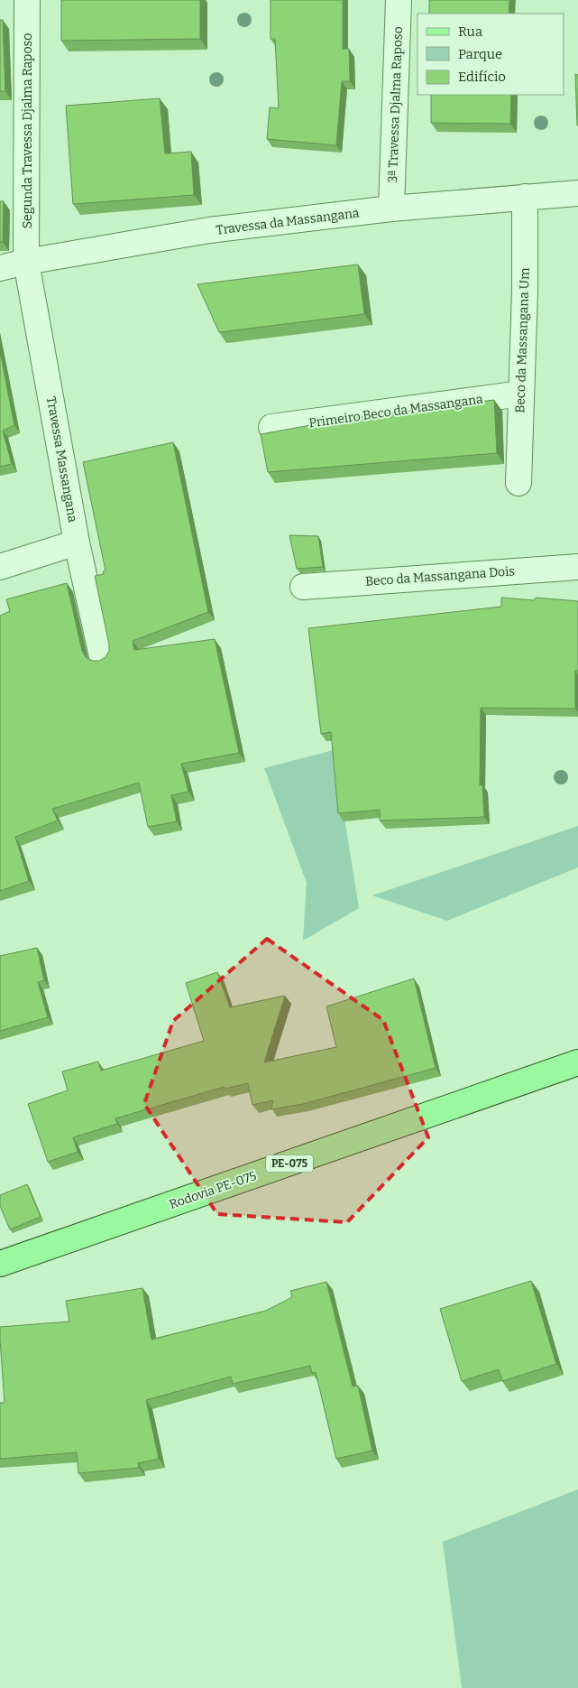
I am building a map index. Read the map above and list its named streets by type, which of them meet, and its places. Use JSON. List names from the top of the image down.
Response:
{
  "streets": {
    "main road": ["PE-075", "Rodovia PE-075"],
    "street": [
      "3ª Travessa Djalma Raposo",
      "Segunda Travessa Djalma Raposo",
      "Travessa da Massangana",
      "Beco da Massangana Um",
      "Primeiro Beco da Massangana",
      "Travessa Massangana",
      "Beco da Massangana Dois"
    ]
  },
  "crossings": [
    ["3ª Travessa Djalma Raposo", "Travessa da Massangana"],
    ["Segunda Travessa Djalma Raposo", "Travessa da Massangana"],
    ["Segunda Travessa Djalma Raposo", "Travessa Massangana"],
    ["Travessa da Massangana", "Beco da Massangana Um"],
    ["Travessa da Massangana", "Travessa Massangana"],
    ["Beco da Massangana Um", "Primeiro Beco da Massangana"]
  ],
  "legend": ["Rua", "Parque", "Edifício"]
}
